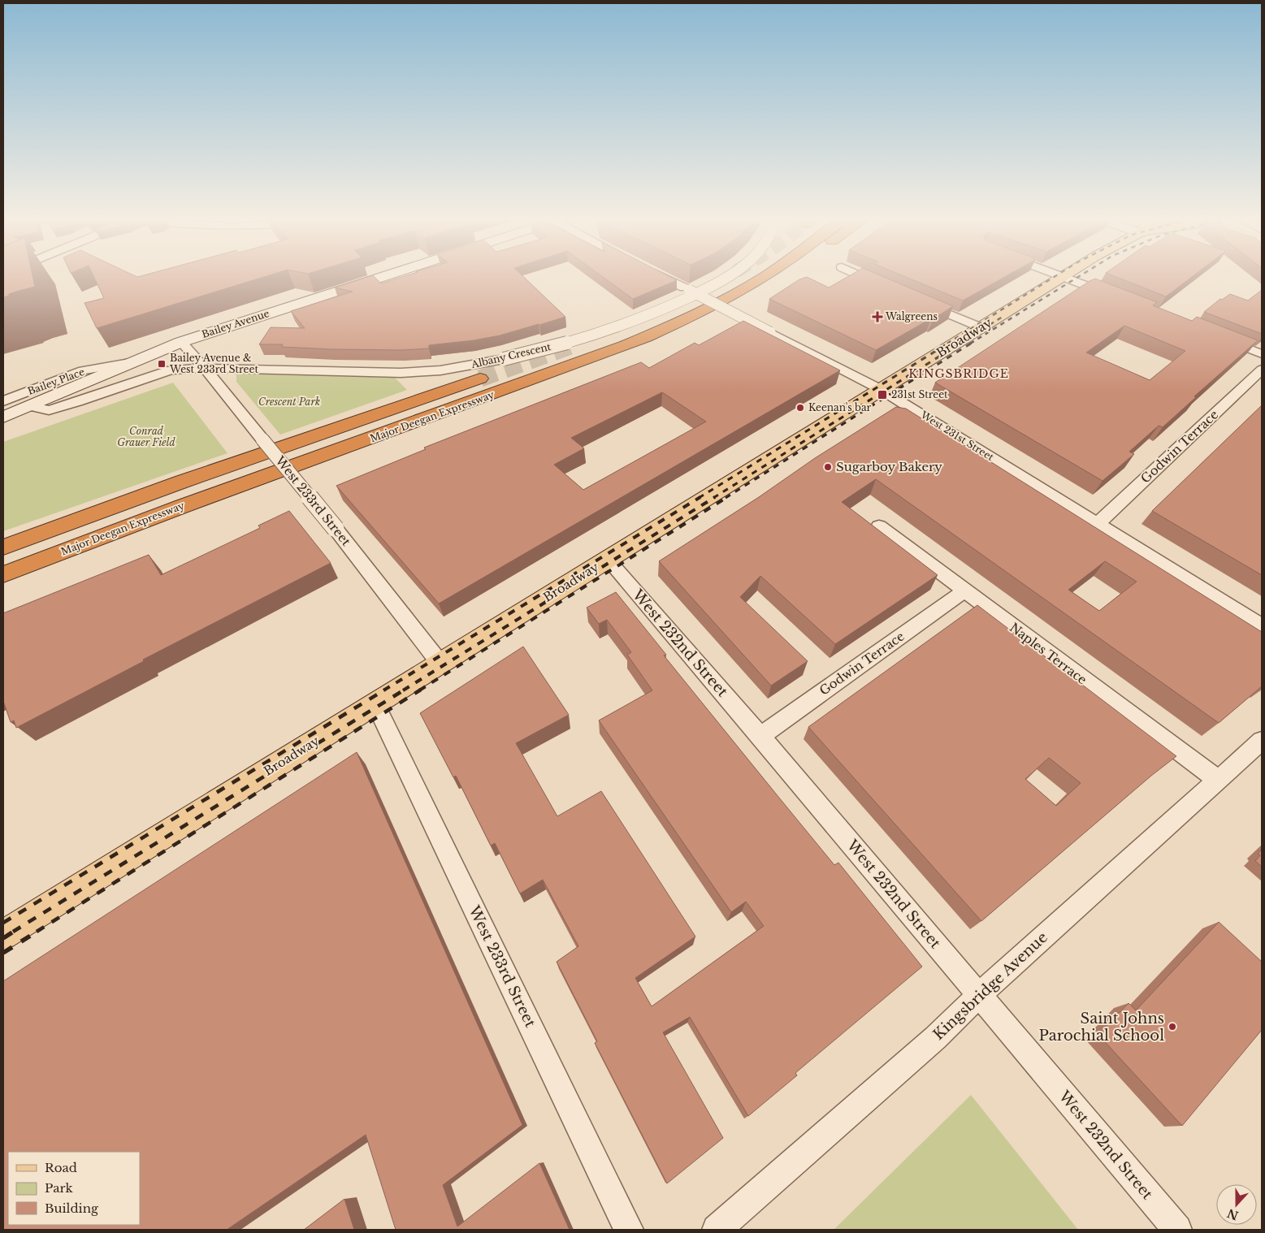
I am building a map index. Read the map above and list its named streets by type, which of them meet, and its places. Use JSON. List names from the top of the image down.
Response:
{
  "streets": {
    "highway": ["Major Deegan Expressway"],
    "main road": ["Bailey Avenue", "Broadway"],
    "street": [
      "Albany Crescent",
      "Bailey Place",
      "West 231st Street",
      "Godwin Terrace",
      "West 233rd Street",
      "West 232nd Street",
      "Naples Terrace",
      "Kingsbridge Avenue"
    ]
  },
  "crossings": [
    ["Bailey Avenue", "Albany Crescent"],
    ["Bailey Avenue", "Bailey Place"],
    ["Bailey Avenue", "West 233rd Street"],
    ["Broadway", "West 231st Street"],
    ["Broadway", "West 233rd Street"],
    ["Broadway", "West 232nd Street"],
    ["Albany Crescent", "West 231st Street"],
    ["Albany Crescent", "West 233rd Street"],
    ["West 231st Street", "Godwin Terrace"],
    ["Godwin Terrace", "West 232nd Street"],
    ["Godwin Terrace", "Naples Terrace"],
    ["West 232nd Street", "Kingsbridge Avenue"],
    ["Naples Terrace", "Kingsbridge Avenue"]
  ],
  "districts": ["KINGSBRIDGE"],
  "parks": ["Crescent Park", "Conrad Grauer Field"],
  "places": {
    "health": ["Walgreens"],
    "transit": ["Bailey Avenue & West 233rd Street", "231st Street"],
    "other": ["Keenan's bar", "Sugarboy Bakery", "Saint Johns Parochial School"]
  },
  "legend": ["Road", "Park", "Building"],
  "north": "bottom"
}
